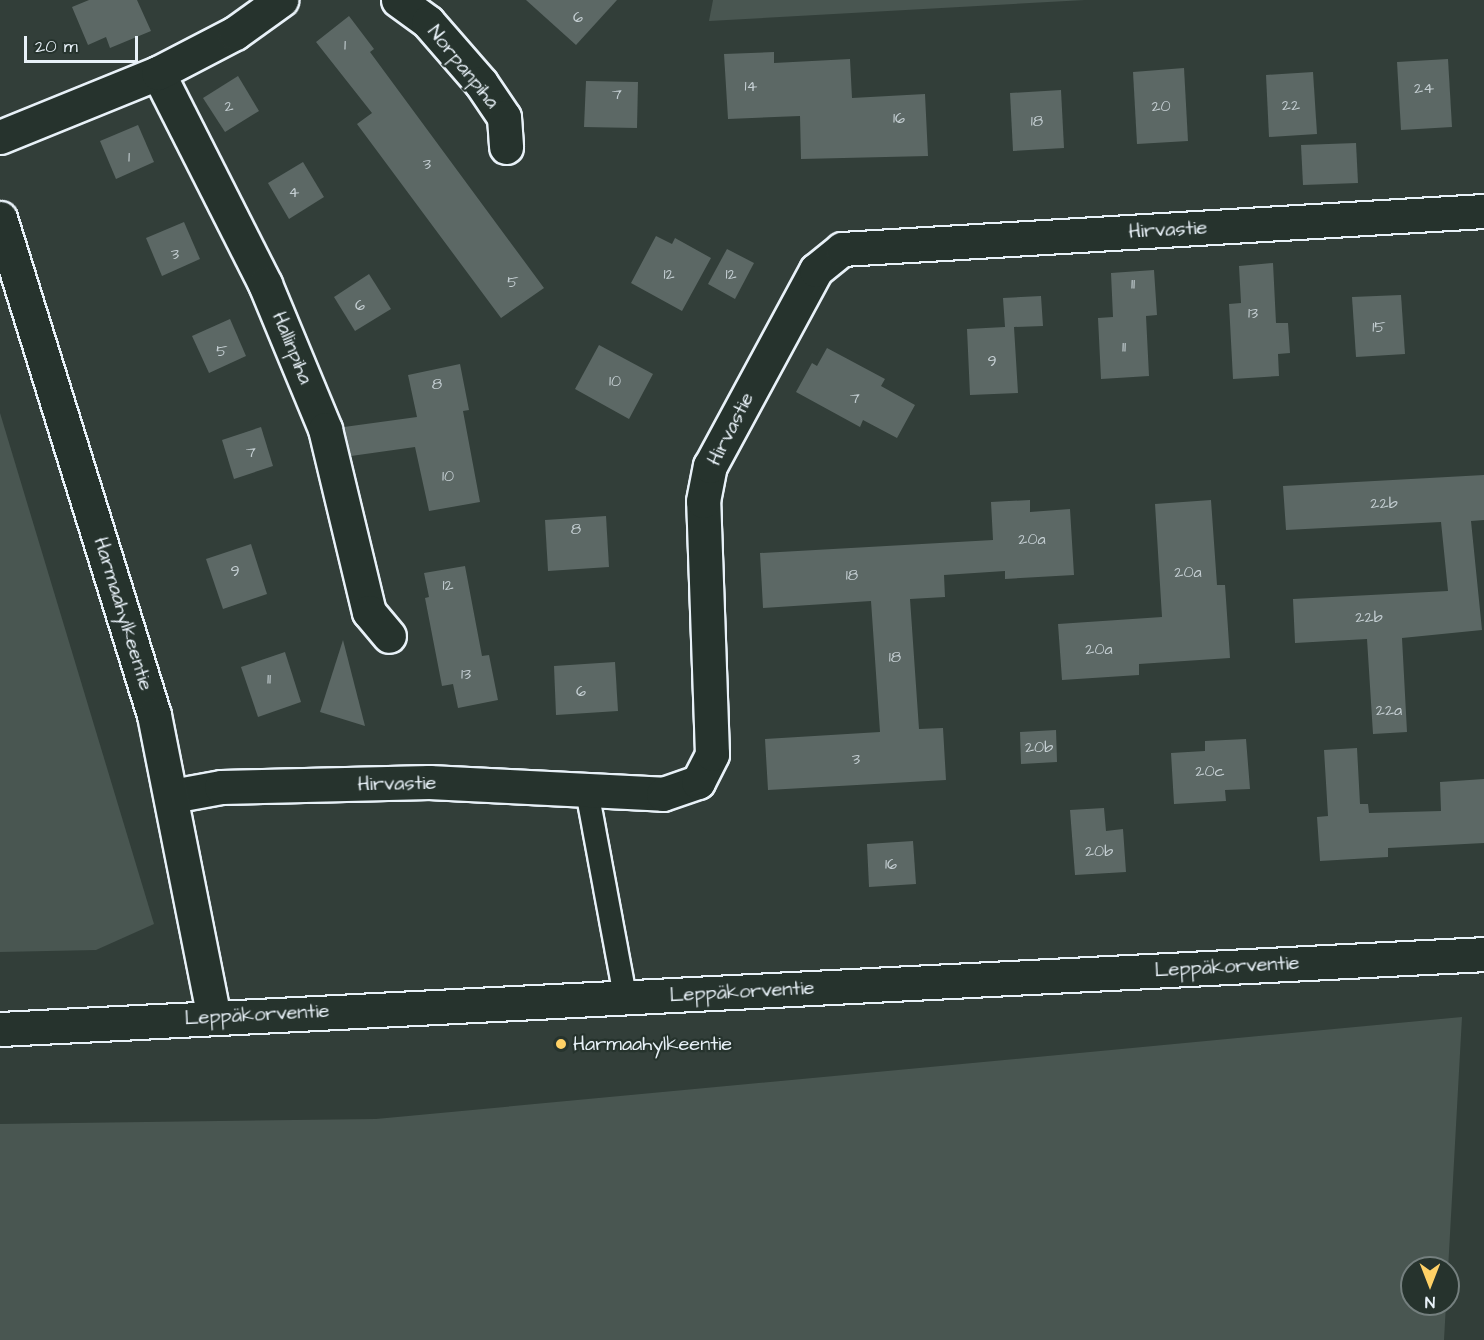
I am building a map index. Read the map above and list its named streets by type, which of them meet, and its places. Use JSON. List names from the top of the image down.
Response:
{
  "streets": {
    "street": [
      "Norpanpiha",
      "Hirvastie",
      "Hallinpiha",
      "Harmaahylkeentie",
      "Leppäkorventie"
    ]
  },
  "crossings": [
    ["Hirvastie", "Harmaahylkeentie"],
    ["Harmaahylkeentie", "Leppäkorventie"]
  ],
  "places": ["Harmaahylkeentie"],
  "house_numbers": [
    "6",
    "1",
    "14",
    "24",
    "7",
    "22",
    "2",
    "20",
    "16",
    "18",
    "1",
    "3",
    "4",
    "3",
    "12",
    "12",
    "5",
    "11",
    "6",
    "13",
    "15",
    "11",
    "5",
    "9",
    "10",
    "8",
    "7",
    "7",
    "10",
    "22b",
    "8",
    "20a",
    "9",
    "20a",
    "18",
    "12",
    "22b",
    "20a",
    "18",
    "13",
    "11",
    "6",
    "22a",
    "20b",
    "3",
    "20c",
    "20b",
    "16"
  ],
  "scale_bar": "20 m",
  "north": "bottom"
}
